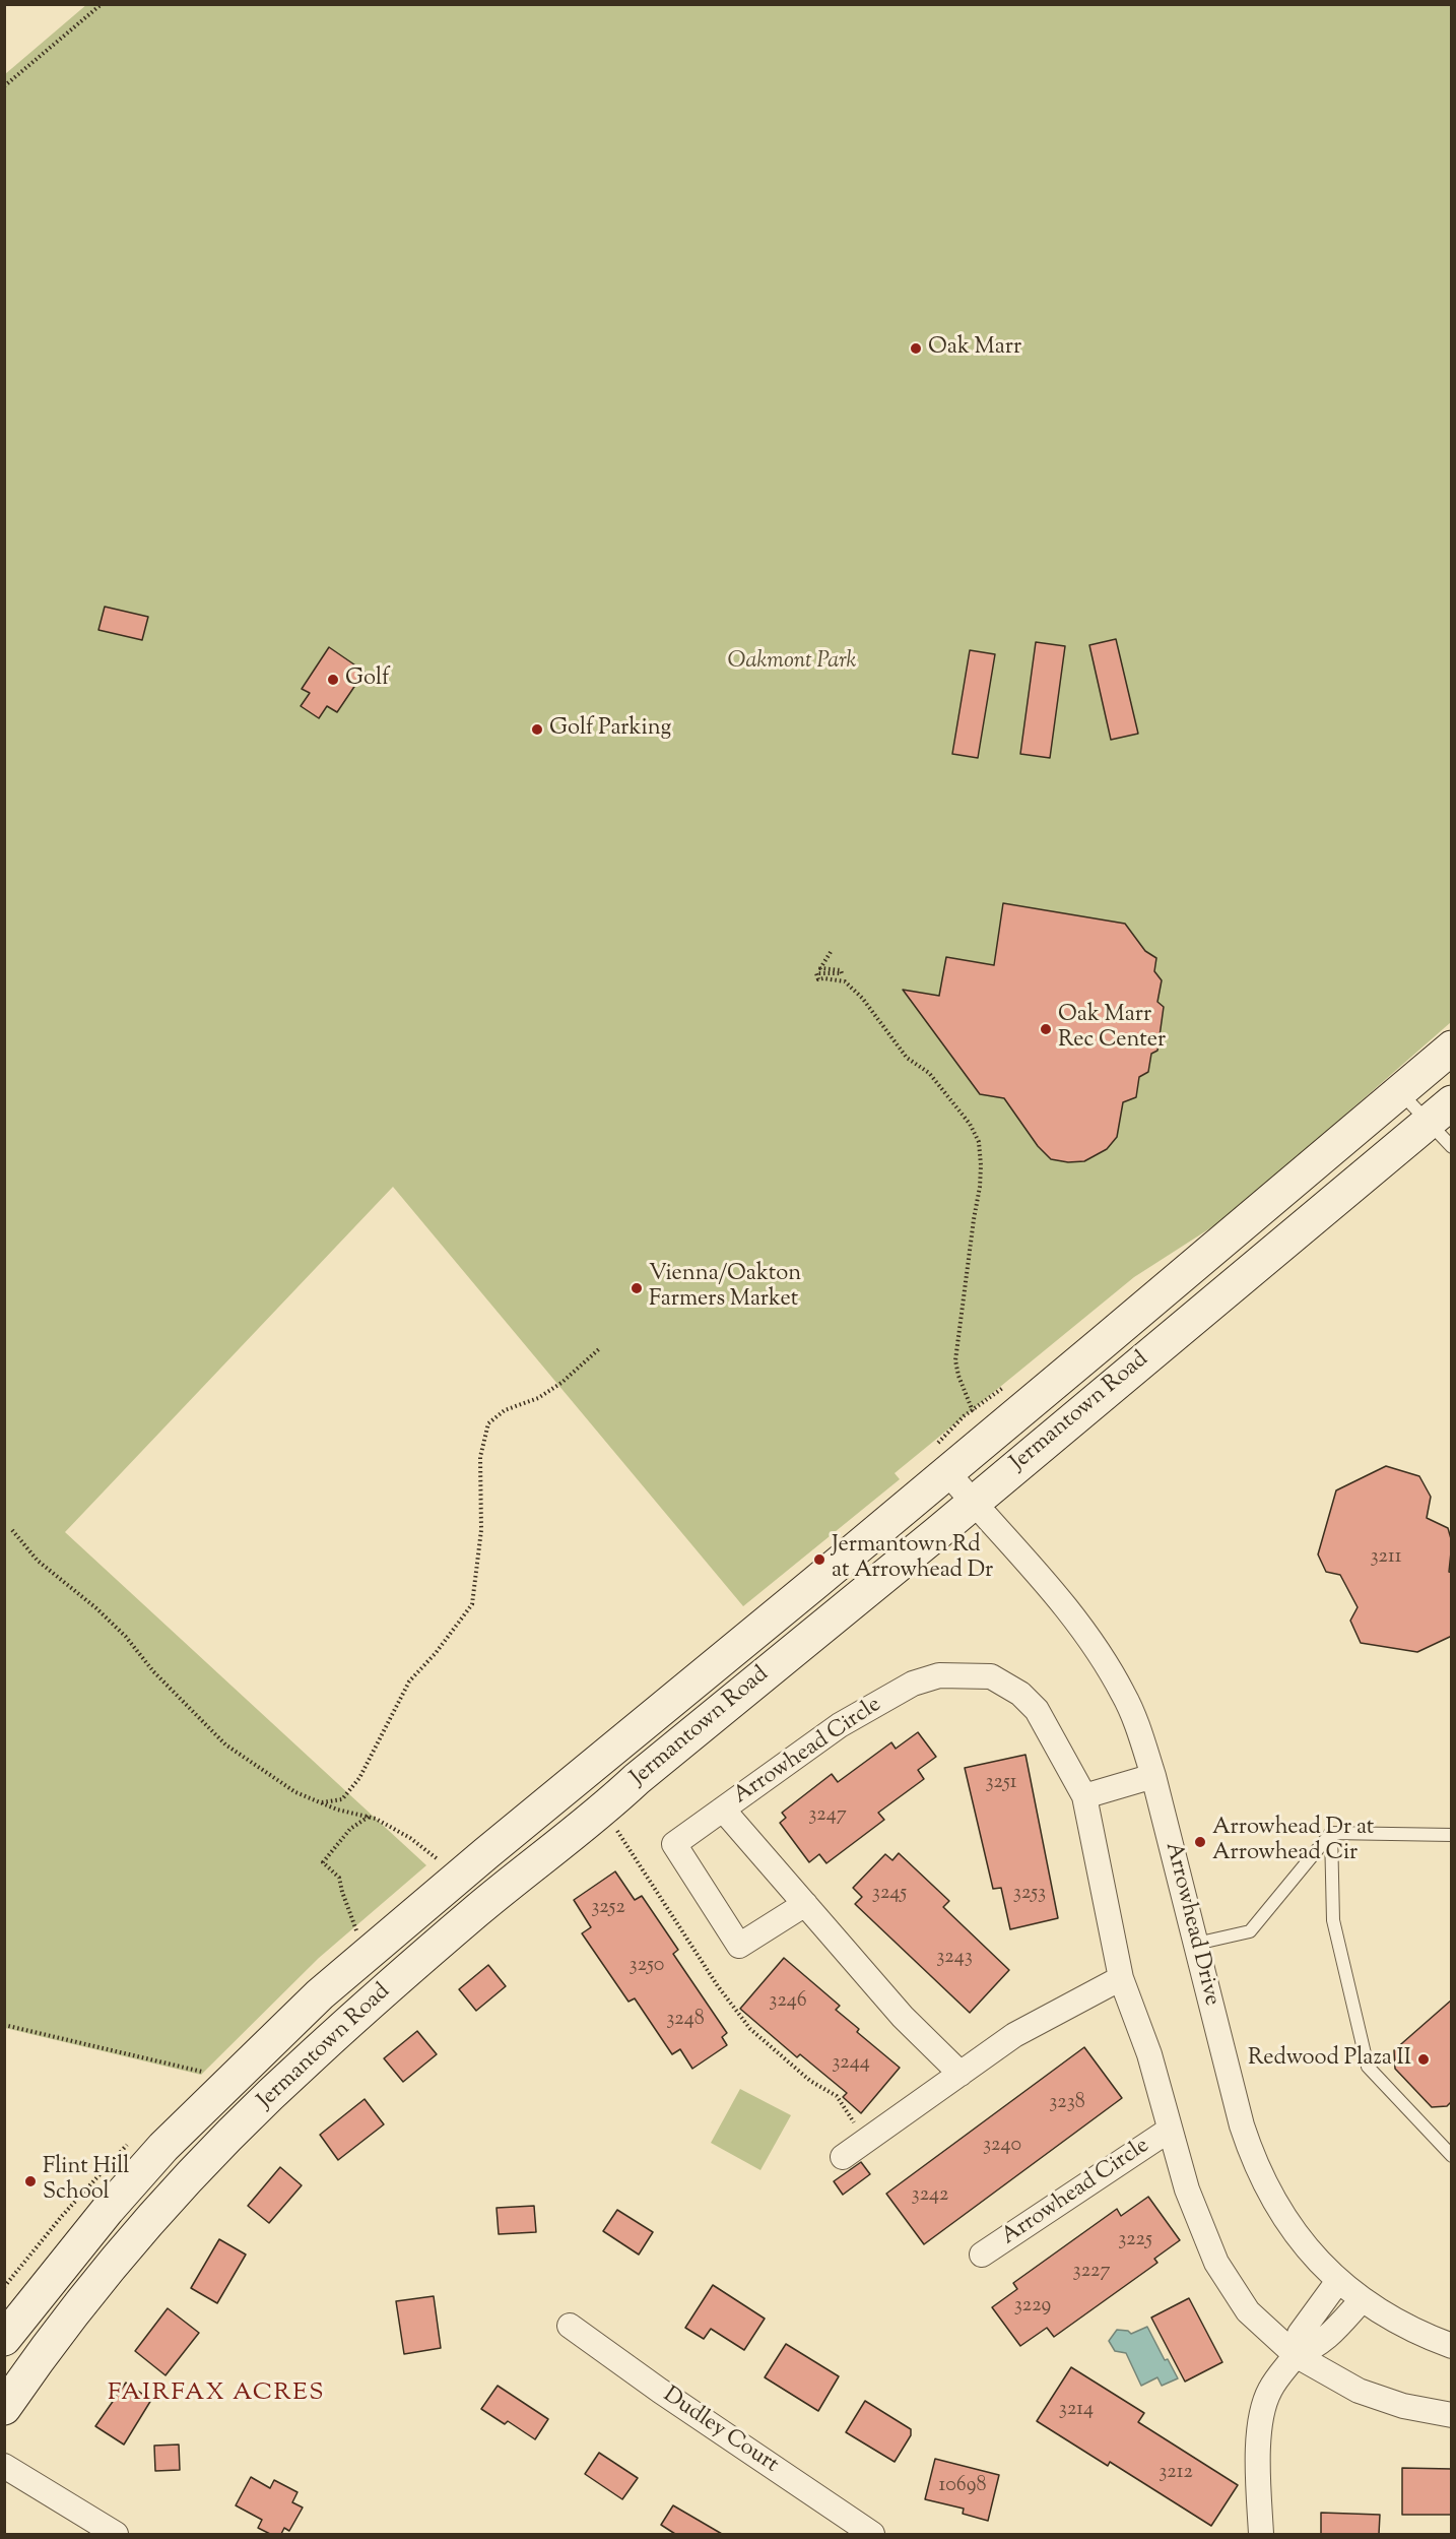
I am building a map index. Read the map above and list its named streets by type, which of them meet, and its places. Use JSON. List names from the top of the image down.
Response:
{
  "streets": {
    "main road": ["Jermantown Road"],
    "street": ["Arrowhead Circle", "Arrowhead Drive", "Dudley Court"]
  },
  "crossings": [
    ["Jermantown Road", "Arrowhead Drive"]
  ],
  "districts": ["FAIRFAX ACRES"],
  "parks": ["Oakmont Park"],
  "places": [
    "Oak Marr",
    "Golf",
    "Golf Parking",
    "Oak Marr Rec Center",
    "Vienna/Oakton Farmers Market",
    "Jermantown Rd at Arrowhead Dr",
    "Arrowhead Dr at Arrowhead Cir",
    "Redwood Plaza II",
    "Flint Hill School"
  ],
  "house_numbers": [
    "3211",
    "3251",
    "3247",
    "3245",
    "3253",
    "3252",
    "3243",
    "3250",
    "3246",
    "3248",
    "3244",
    "3238",
    "3240",
    "3242",
    "3225",
    "3227",
    "3229",
    "3214",
    "3212",
    "10698"
  ]
}
